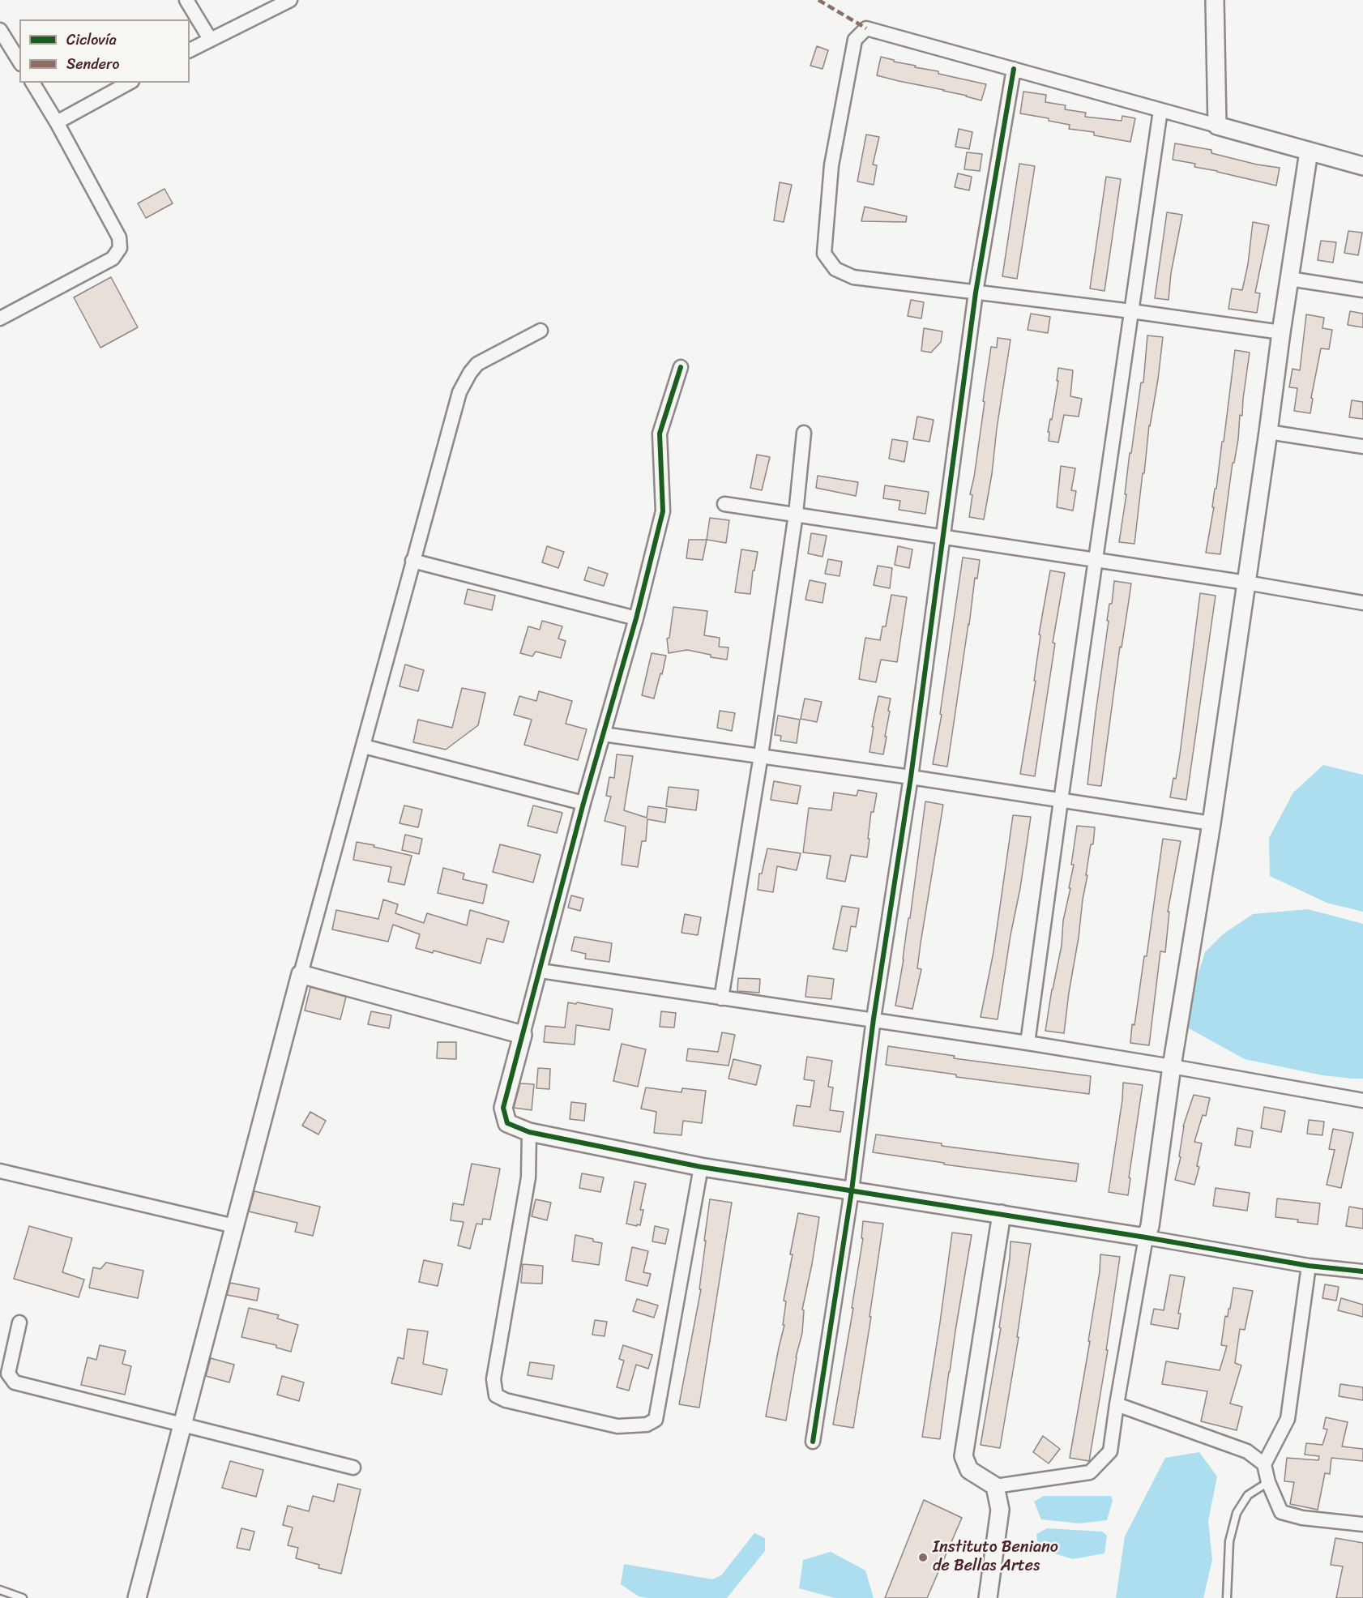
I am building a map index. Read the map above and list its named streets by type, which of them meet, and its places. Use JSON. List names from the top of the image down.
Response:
{
  "places": ["Instituto Beniano de Bellas Artes"],
  "legend": ["Ciclovía", "Sendero"]
}
